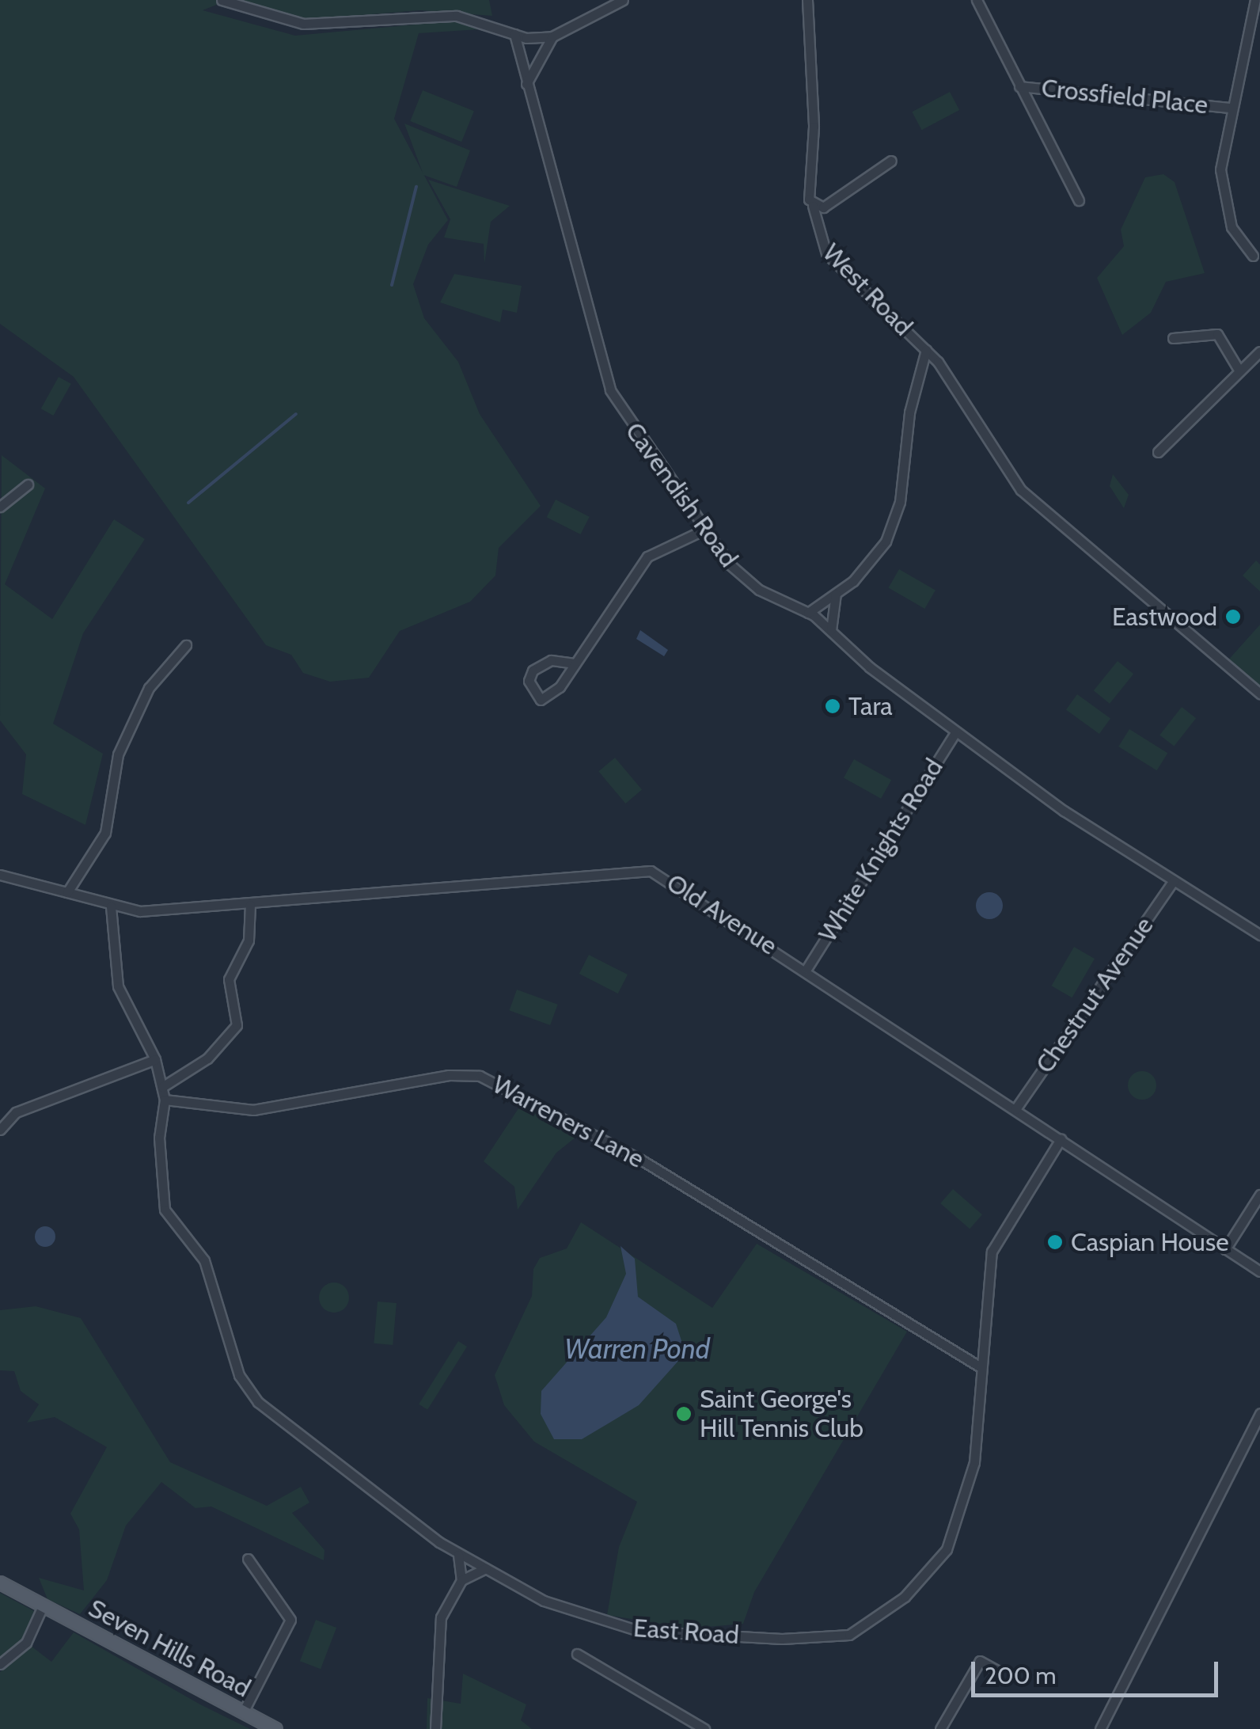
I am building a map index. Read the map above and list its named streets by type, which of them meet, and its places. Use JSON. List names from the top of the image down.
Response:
{
  "streets": {
    "main road": ["Seven Hills Road"],
    "street": [
      "Crossfield Place",
      "West Road",
      "Cavendish Road",
      "White Knights Road",
      "Old Avenue",
      "Chestnut Avenue",
      "Warreners Lane",
      "East Road"
    ]
  },
  "crossings": [
    ["West Road", "Cavendish Road"],
    ["Cavendish Road", "White Knights Road"],
    ["Cavendish Road", "Chestnut Avenue"],
    ["White Knights Road", "Old Avenue"],
    ["Old Avenue", "Chestnut Avenue"],
    ["Old Avenue", "East Road"],
    ["Warreners Lane", "East Road"]
  ],
  "water": ["Warren Pond"],
  "places": [
    "Eastwood",
    "Tara",
    "Caspian House",
    "Saint George's Hill Tennis Club"
  ],
  "scale_bar": "200 m"
}
